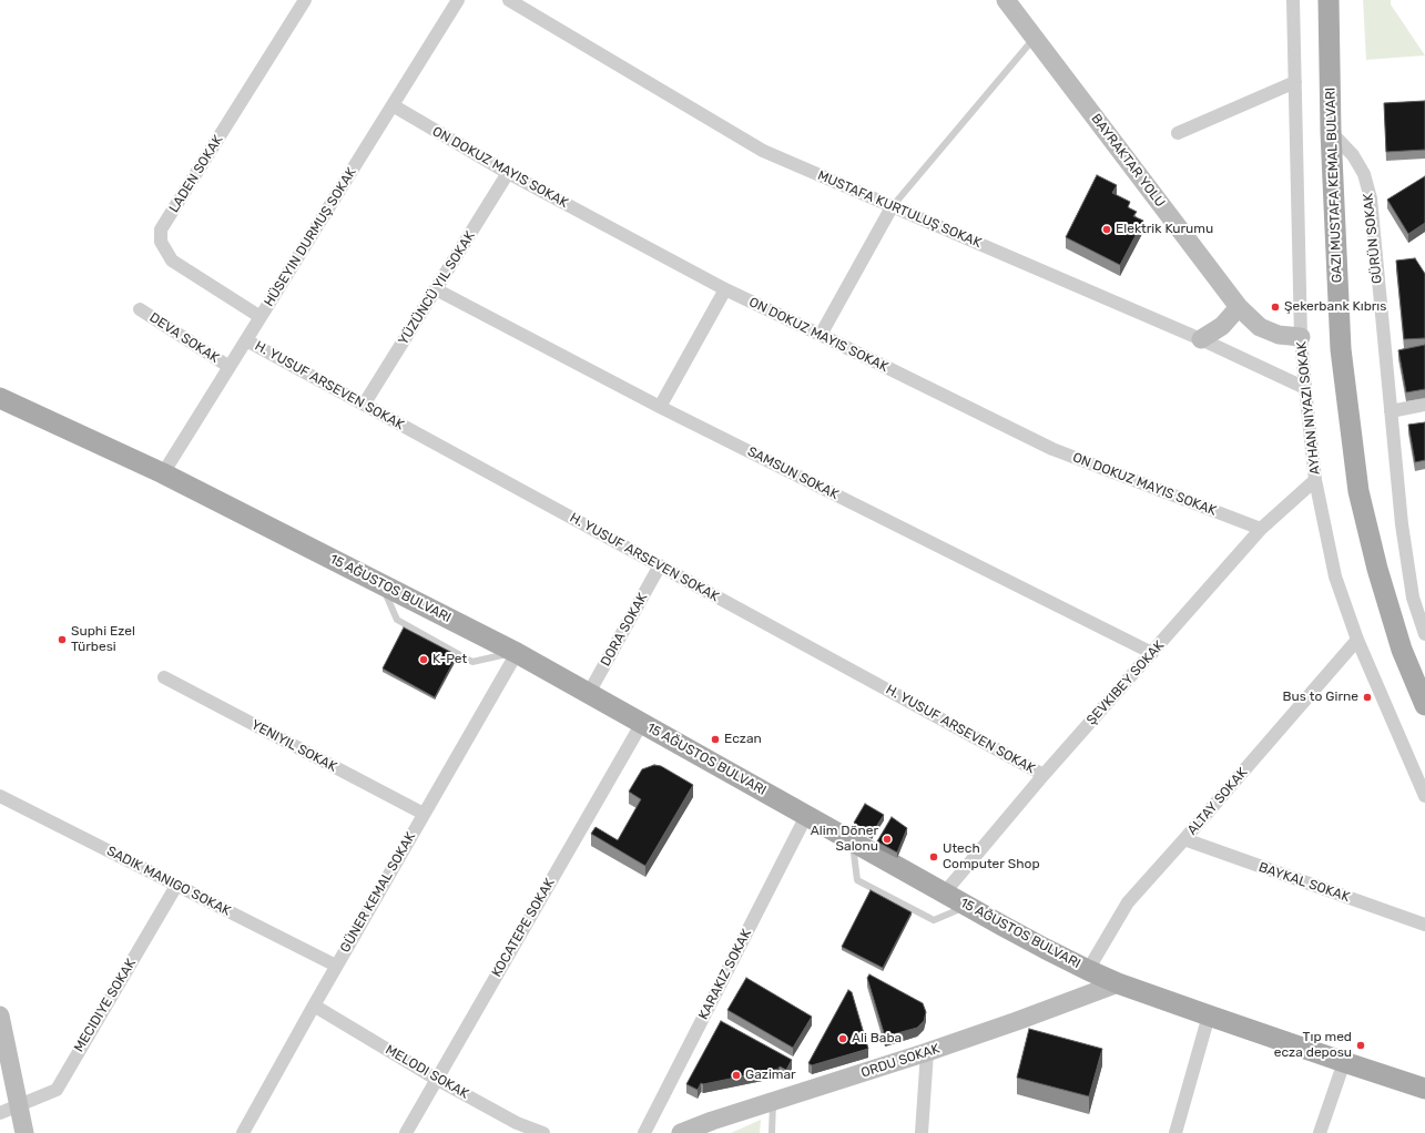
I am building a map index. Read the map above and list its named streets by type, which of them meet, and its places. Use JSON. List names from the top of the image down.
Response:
{
  "streets": {
    "main road": ["15 AĞUSTOS BULVARI"],
    "street": [
      "BAYRAKTAR YOLU",
      "LADEN SOKAK",
      "MUSTAFA KURTULUŞ SOKAK",
      "HÜSEYIN DURMUŞ SOKAK",
      "GÜRÜN SOKAK",
      "DEVA SOKAK",
      "H. YUSUF ARSEVEN SOKAK",
      "AYHAN NIYAZI SOKAK",
      "SAMSUN SOKAK",
      "DORA SOKAK",
      "ŞEVKIBEY SOKAK",
      "ALTAY SOKAK",
      "BAYKAL SOKAK",
      "GÜNER KEMAL SOKAK",
      "KOCATEPE SOKAK",
      "MECIDIYE SOKAK",
      "ORDU SOKAK",
      "MELODI SOKAK"
    ]
  },
  "crossings": [
    ["BAYRAKTAR YOLU", "AYHAN NIYAZI SOKAK"],
    ["LADEN SOKAK", "HÜSEYIN DURMUŞ SOKAK"],
    ["MUSTAFA KURTULUŞ SOKAK", "AYHAN NIYAZI SOKAK"],
    ["HÜSEYIN DURMUŞ SOKAK", "DEVA SOKAK"],
    ["HÜSEYIN DURMUŞ SOKAK", "H. YUSUF ARSEVEN SOKAK"],
    ["HÜSEYIN DURMUŞ SOKAK", "15 AĞUSTOS BULVARI"],
    ["H. YUSUF ARSEVEN SOKAK", "DORA SOKAK"],
    ["H. YUSUF ARSEVEN SOKAK", "ŞEVKIBEY SOKAK"],
    ["AYHAN NIYAZI SOKAK", "ŞEVKIBEY SOKAK"],
    ["AYHAN NIYAZI SOKAK", "ALTAY SOKAK"],
    ["SAMSUN SOKAK", "ŞEVKIBEY SOKAK"],
    ["15 AĞUSTOS BULVARI", "DORA SOKAK"],
    ["15 AĞUSTOS BULVARI", "ŞEVKIBEY SOKAK"],
    ["15 AĞUSTOS BULVARI", "ALTAY SOKAK"],
    ["15 AĞUSTOS BULVARI", "GÜNER KEMAL SOKAK"],
    ["15 AĞUSTOS BULVARI", "KOCATEPE SOKAK"],
    ["15 AĞUSTOS BULVARI", "ORDU SOKAK"],
    ["ALTAY SOKAK", "BAYKAL SOKAK"],
    ["GÜNER KEMAL SOKAK", "MELODI SOKAK"],
    ["KOCATEPE SOKAK", "MELODI SOKAK"]
  ],
  "places": [
    "Elektrik Kurumu",
    "Şekerbank Kıbrıs",
    "Suphi Ezel Türbesi",
    "K-Pet",
    "Bus to Girne",
    "Eczan",
    "Alim Döner Salonu",
    "Utech Computer Shop",
    "Ali Baba",
    "Tıp med ecza deposu",
    "Gazimar"
  ]
}
